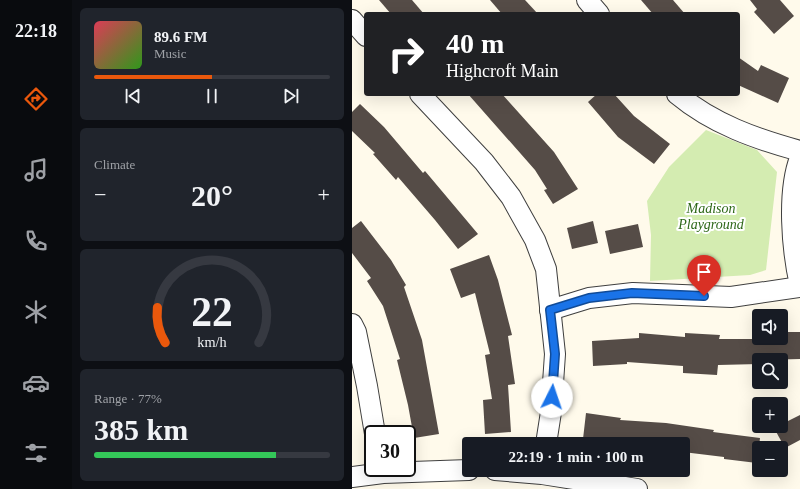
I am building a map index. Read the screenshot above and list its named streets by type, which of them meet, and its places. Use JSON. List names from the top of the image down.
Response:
{
  "parks": ["Madison Playground"],
  "page": {
    "tabs": "22:18",
    "turn": ["40 m", "Highcroft Main"],
    "song": ["89.6 FM", "Music"],
    "tile": [
      "Climate",
      ["Range · 77%", "385 km"]
    ],
    "heat": ["−", "20°", "+"],
    "map_buttons": ["+", "−"],
    "limit": "30",
    "trip": "22:19 · 1 min · 100 m",
    "gauge": ["22", "km/h"]
  }
}
